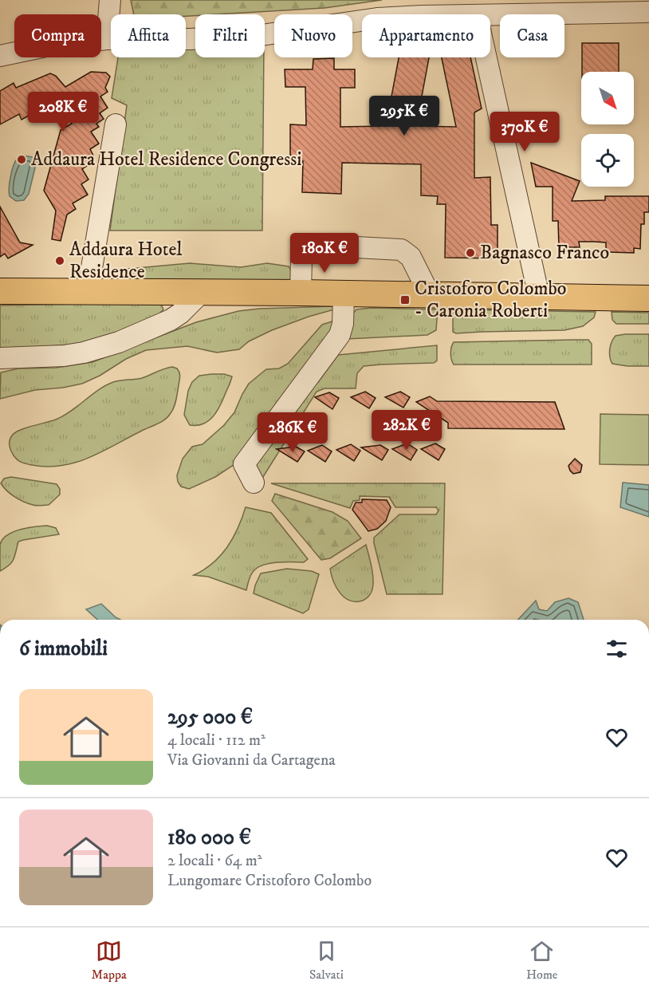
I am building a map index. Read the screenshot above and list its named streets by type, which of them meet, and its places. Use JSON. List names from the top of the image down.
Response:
{
  "places": {
    "other": ["Addaura Hotel Residence Congressi", "Bagnasco Franco", "Addaura Hotel Residence"],
    "transit": ["Cristoforo Colombo - Caronia Roberti"]
  },
  "north": "bottom right",
  "page": {
    "chip": [
      "Compra",
      "Affitta",
      "Filtri",
      "Nuovo",
      "Appartamento",
      "Casa"
    ],
    "price": [
      "208K €",
      "295K €",
      "370K €",
      "180K €",
      "282K €",
      "286K €"
    ],
    "heading": "6 immobili",
    "list": [
      {
        "name": "295 000 €",
        "note": "4 locali · 112 m² · Via Giovanni da Cartagena"
      },
      {
        "name": "180 000 €",
        "note": "2 locali · 64 m² · Lungomare Cristoforo Colombo"
      }
    ],
    "tabs": ["Mappa", "Salvati", "Home"]
  }
}
